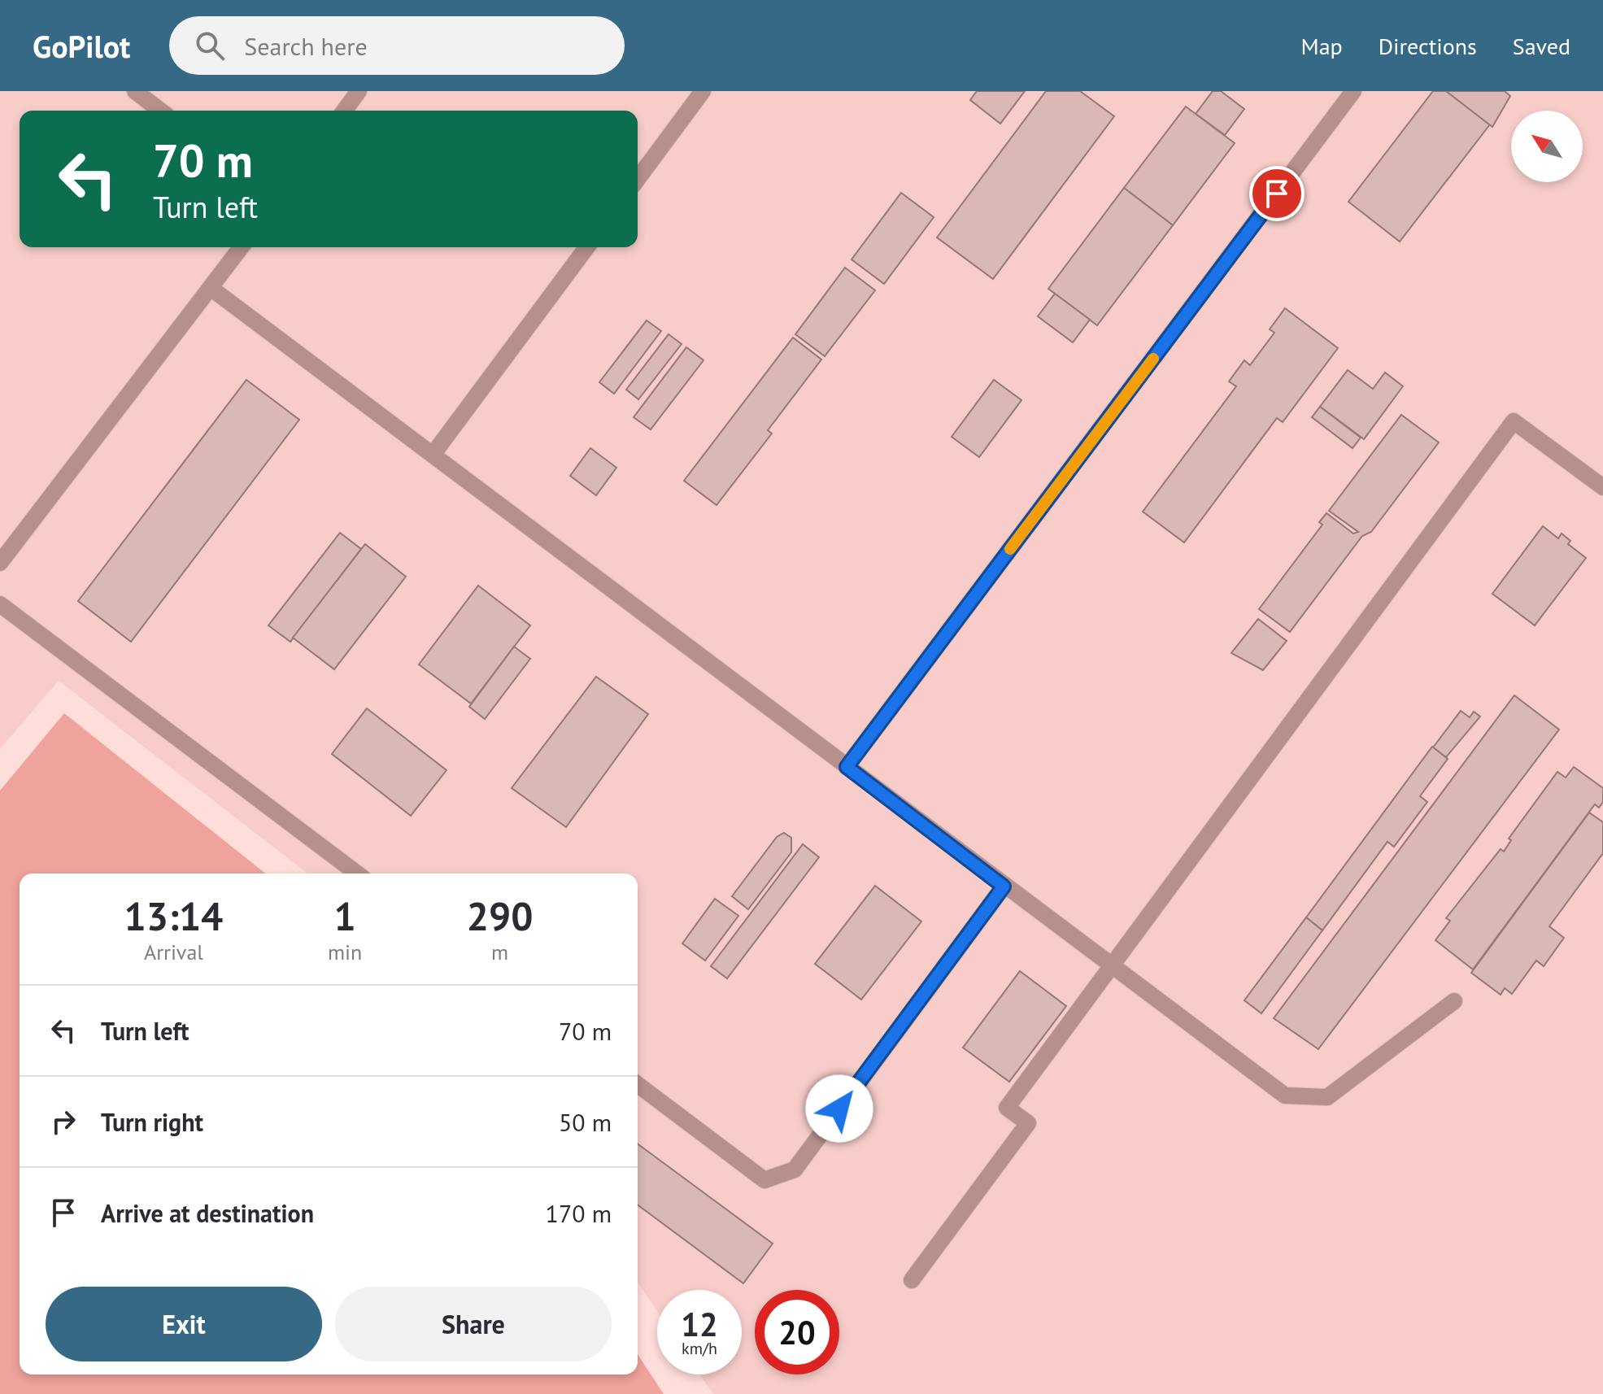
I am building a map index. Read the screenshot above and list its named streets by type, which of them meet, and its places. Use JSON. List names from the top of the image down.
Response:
{
  "north": "top left",
  "page": {
    "header": "GoPilot",
    "search": "Search here",
    "nav": ["Map", "Directions", "Saved"],
    "turn": ["70 m", "Turn left"],
    "eta": [
      "13:14",
      "Arrival",
      "1",
      "min",
      "290",
      "m"
    ],
    "list": [
      {
        "name": "Turn left",
        "value": "70 m"
      },
      {
        "name": "Turn right",
        "value": "50 m"
      },
      {
        "name": "Arrive at destination",
        "value": "170 m"
      }
    ],
    "buttons": ["Exit", "Share"],
    "speed": "12 km/h",
    "limit": "20"
  }
}
